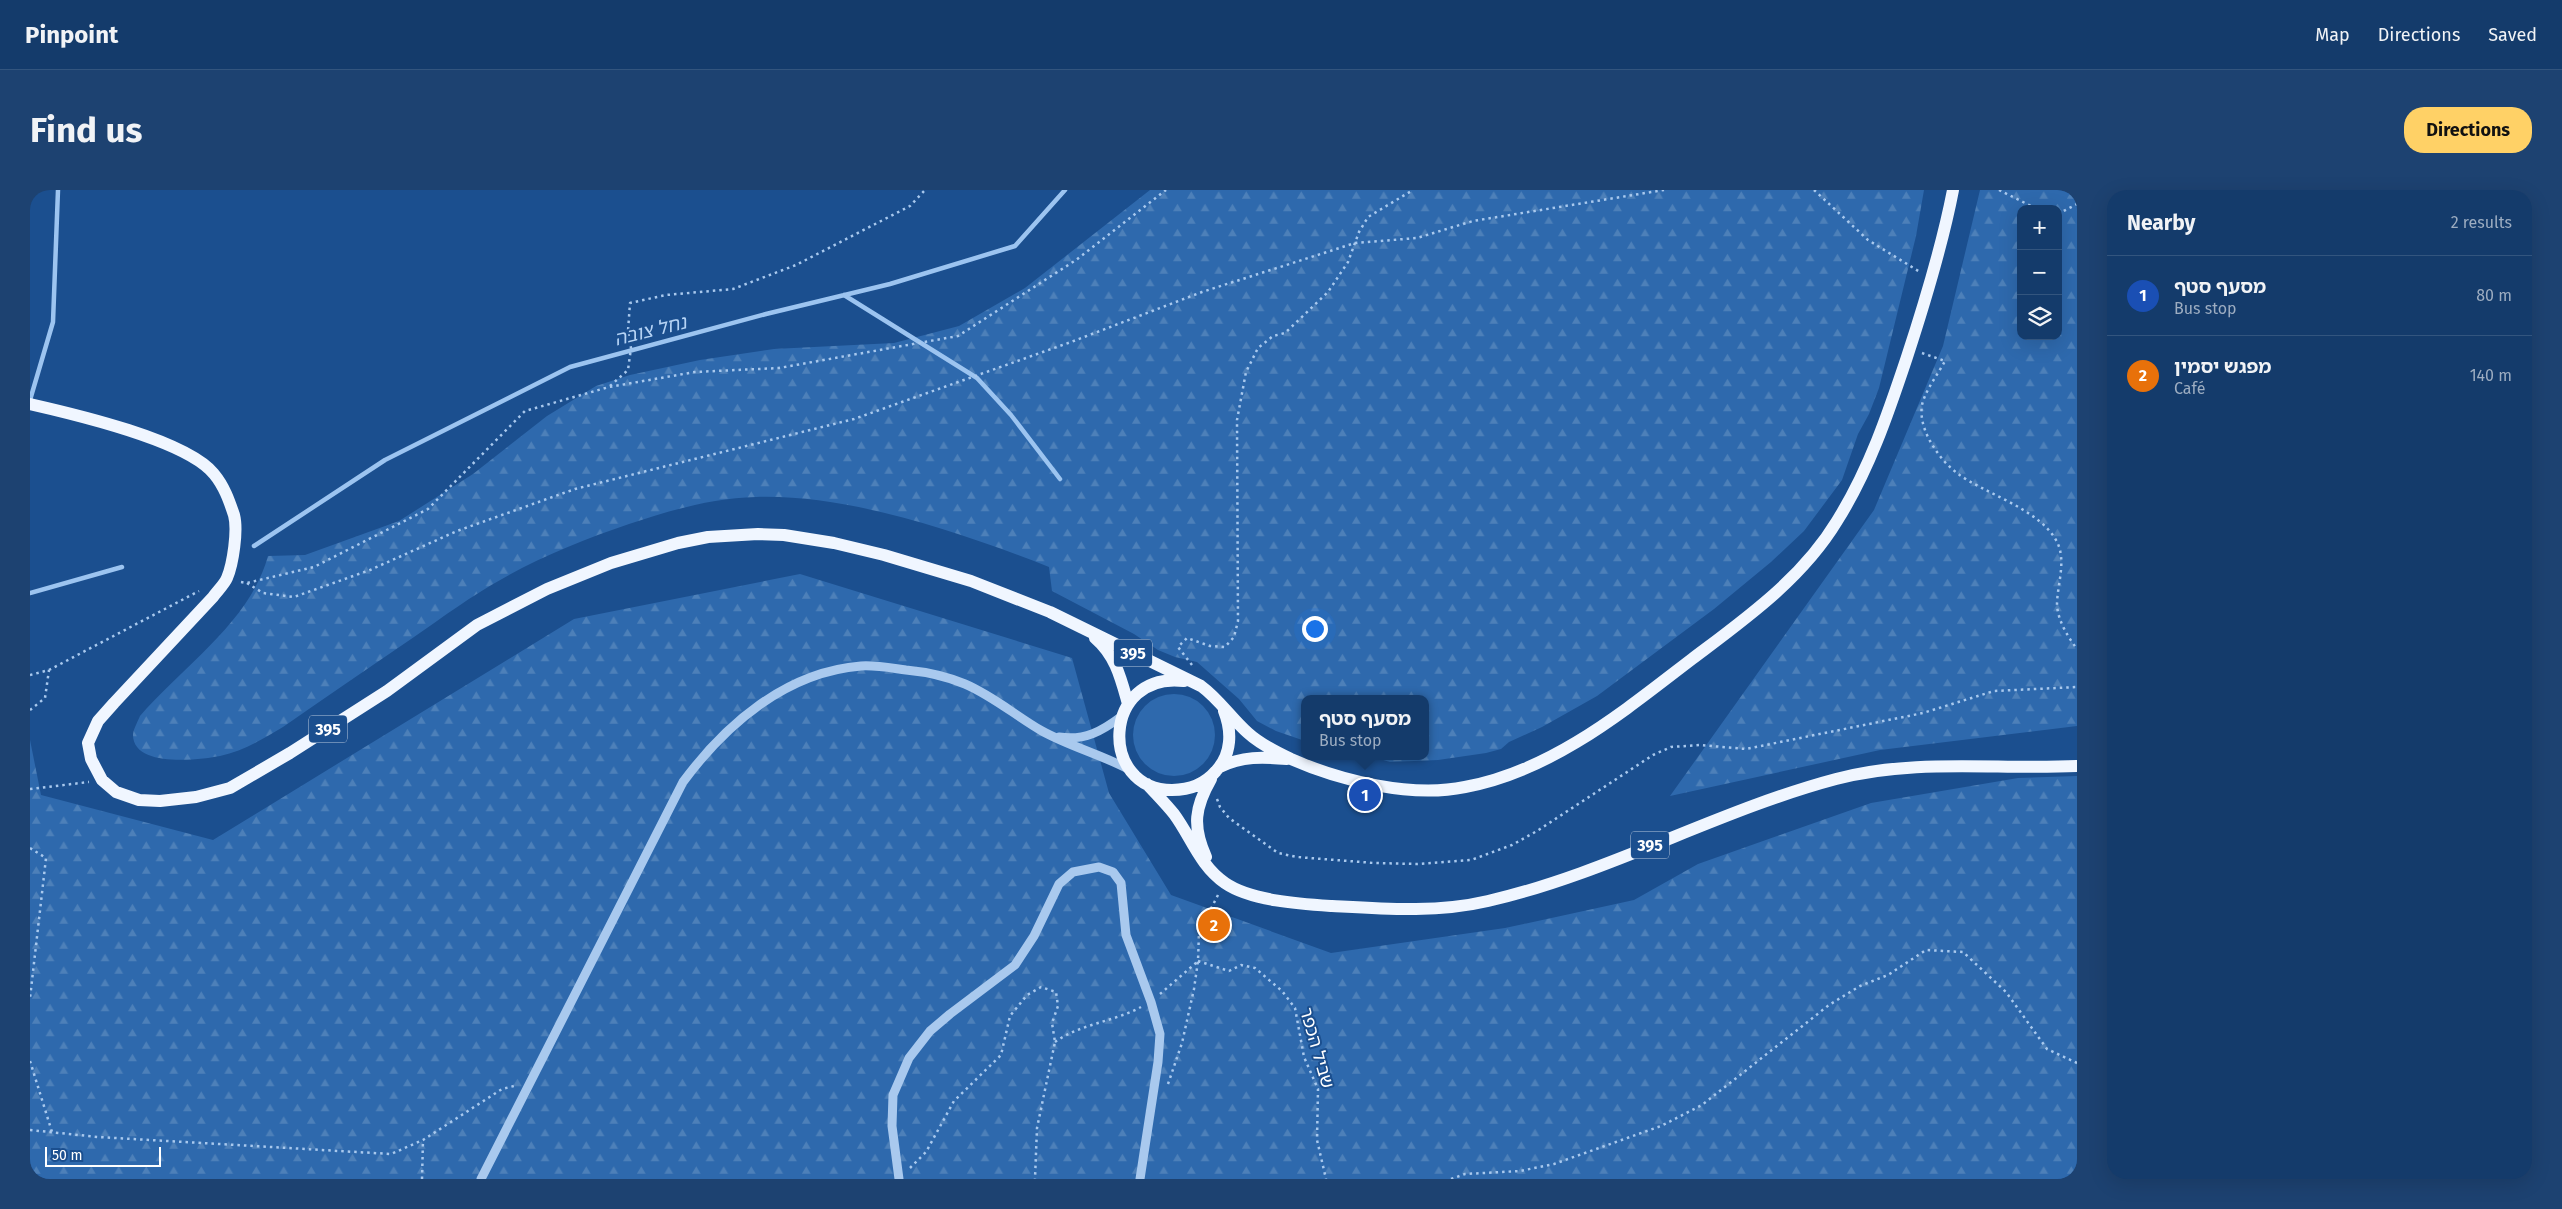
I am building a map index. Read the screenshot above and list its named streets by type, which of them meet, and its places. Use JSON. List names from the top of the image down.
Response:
{
  "streets": {
    "main road": ["395"],
    "path": ["שביל הכפר"]
  },
  "water": ["נחל צובה"],
  "scale_bar": "50 m",
  "page": {
    "header": "Pinpoint",
    "nav": ["Map", "Directions", "Saved"],
    "buttons": "Directions",
    "title": "Find us",
    "heading": ["Nearby", "2 results"],
    "map_buttons": ["+", "−"],
    "list": [
      {
        "mark": "1",
        "name": "מסעף סטף",
        "note": "Bus stop",
        "value": "80 m"
      },
      {
        "mark": "2",
        "name": "מפגש יסמין",
        "note": "Café",
        "value": "140 m"
      }
    ],
    "popup": ["מסעף סטף", "Bus stop"],
    "pins": ["1", "2"],
    "scale": "50 m"
  }
}
